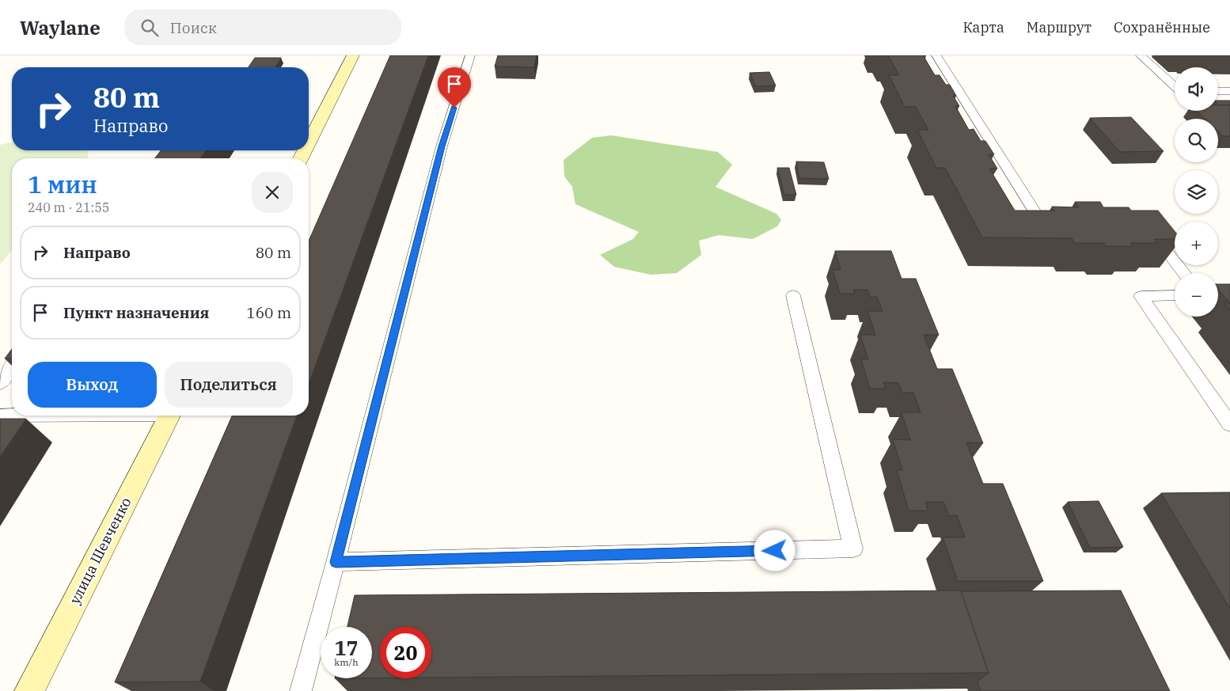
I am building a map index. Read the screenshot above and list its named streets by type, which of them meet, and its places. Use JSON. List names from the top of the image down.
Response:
{
  "streets": {
    "street": ["улица Шевченко"]
  },
  "page": {
    "header": "Waylane",
    "search": "Поиск",
    "nav": ["Карта", "Маршрут", "Сохранённые"],
    "map_buttons": ["+", "−"],
    "turn": ["80 m", "Направо"],
    "heading": ["1 мин", "240 m · 21:55"],
    "list": [
      {
        "name": "Направо",
        "value": "80 m"
      },
      {
        "name": "Пункт назначения",
        "value": "160 m"
      }
    ],
    "buttons": ["Выход", "Поделиться"],
    "speed": "17 km/h",
    "limit": "20"
  }
}
